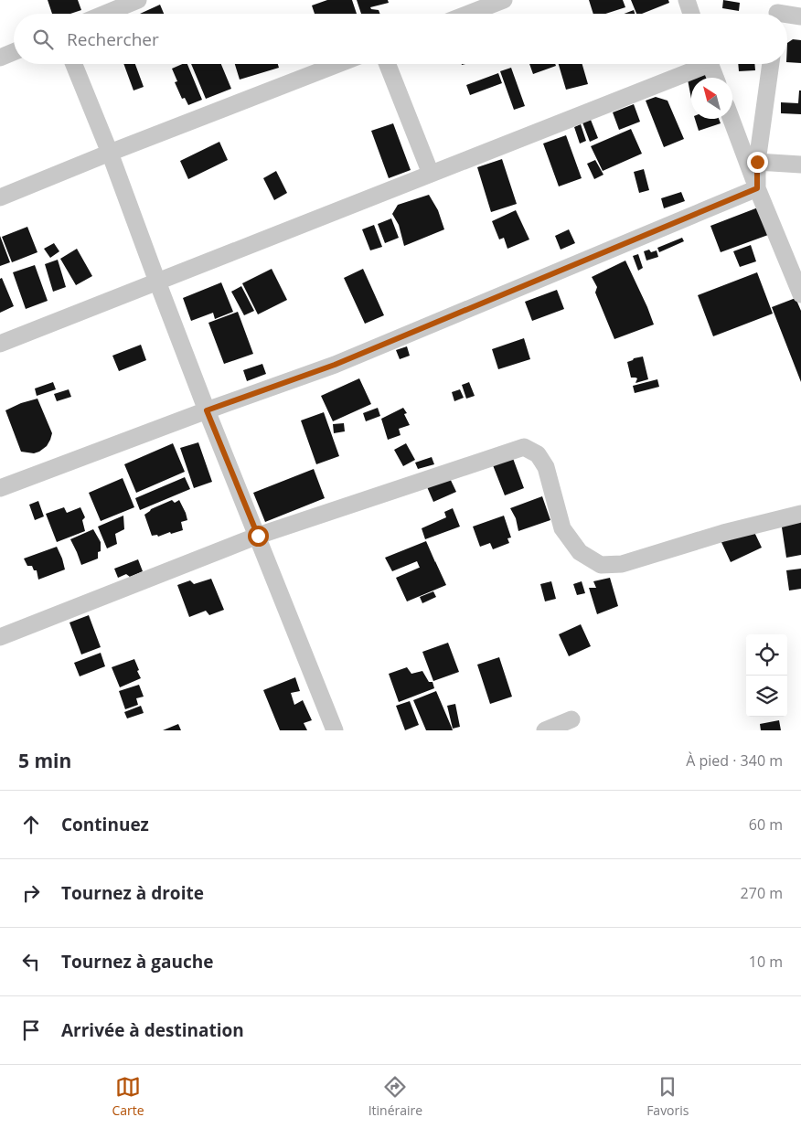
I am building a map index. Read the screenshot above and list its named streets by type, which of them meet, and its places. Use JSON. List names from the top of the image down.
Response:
{
  "north": "top left",
  "page": {
    "search": "Rechercher",
    "heading": ["5 min", "À pied · 340 m"],
    "list": [
      ["Continuez", "60 m"],
      ["Tournez à droite", "270 m"],
      ["Tournez à gauche", "10 m"],
      "Arrivée à destination"
    ],
    "nav": ["Carte", "Itinéraire", "Favoris"]
  }
}
